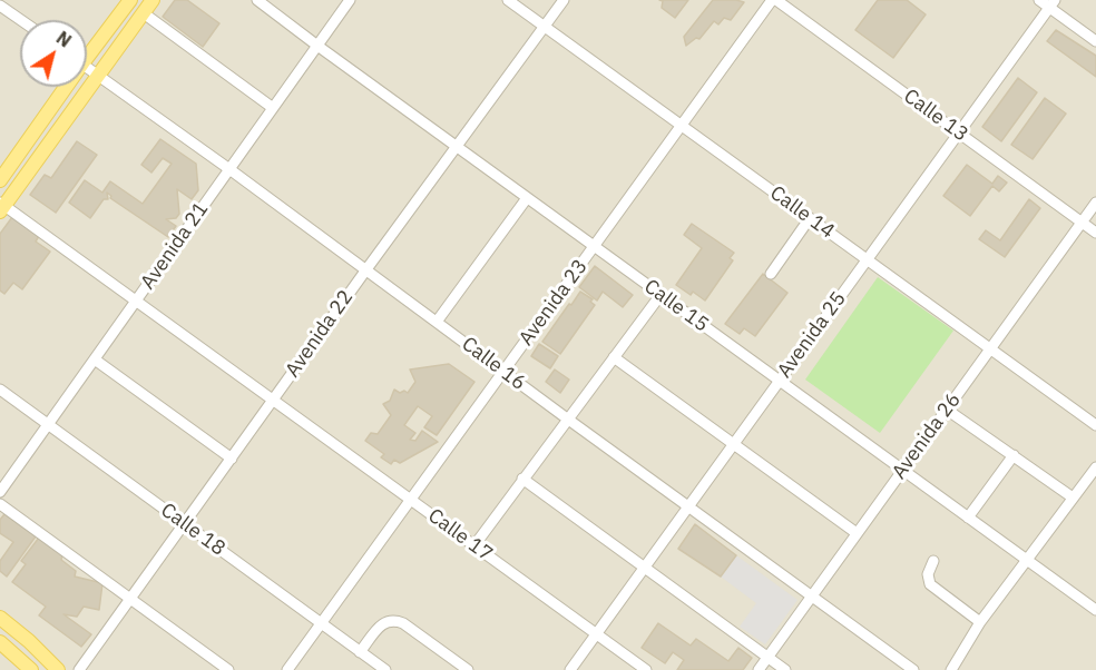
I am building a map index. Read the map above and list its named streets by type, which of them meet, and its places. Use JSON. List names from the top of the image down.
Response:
{
  "streets": {
    "street": [
      "Calle 13",
      "Calle 14",
      "Avenida 21",
      "Avenida 23",
      "Calle 15",
      "Avenida 22",
      "Avenida 25",
      "Calle 16",
      "Avenida 26",
      "Calle 18",
      "Calle 17"
    ]
  },
  "crossings": [
    ["Calle 13", "Avenida 23"],
    ["Calle 13", "Avenida 25"],
    ["Calle 13", "Avenida 26"],
    ["Calle 14", "Avenida 23"],
    ["Calle 14", "Avenida 22"],
    ["Calle 14", "Avenida 25"],
    ["Calle 14", "Avenida 26"],
    ["Avenida 21", "Calle 15"],
    ["Avenida 21", "Calle 16"],
    ["Avenida 21", "Calle 18"],
    ["Avenida 21", "Calle 17"],
    ["Avenida 23", "Calle 15"],
    ["Avenida 23", "Calle 16"],
    ["Avenida 23", "Calle 18"],
    ["Avenida 23", "Calle 17"],
    ["Calle 15", "Avenida 22"],
    ["Calle 15", "Avenida 25"],
    ["Calle 15", "Avenida 26"],
    ["Avenida 22", "Calle 16"],
    ["Avenida 22", "Calle 18"],
    ["Avenida 22", "Calle 17"],
    ["Avenida 25", "Calle 16"],
    ["Avenida 25", "Calle 17"],
    ["Calle 16", "Avenida 26"]
  ],
  "north": "top right"
}
